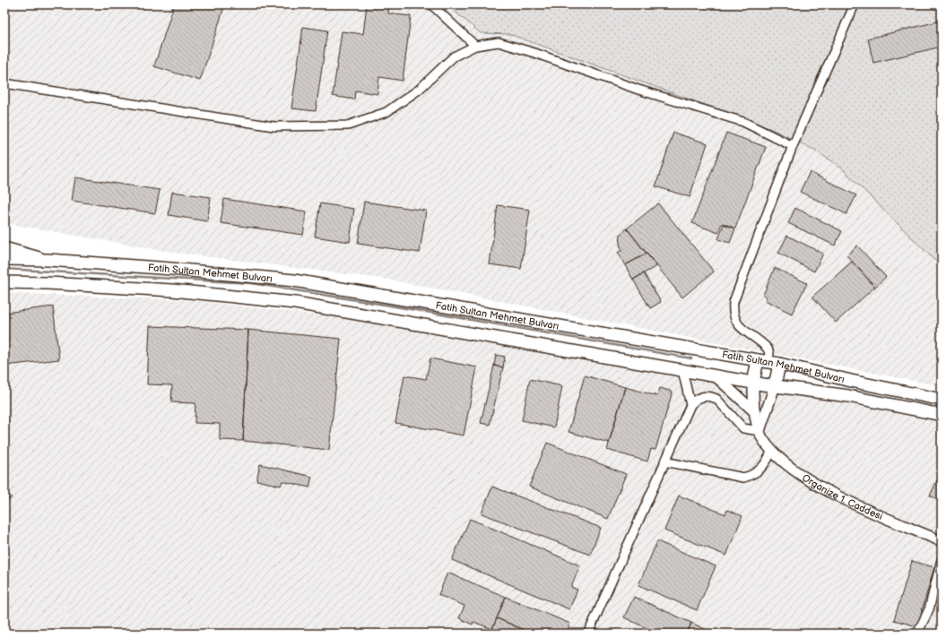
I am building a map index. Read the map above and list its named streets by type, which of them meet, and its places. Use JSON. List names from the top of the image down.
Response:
{
  "streets": {
    "main road": ["Fatih Sultan Mehmet Bulvarı"],
    "street": ["Organize 1. Caddesi"]
  },
  "crossings": [
    ["Fatih Sultan Mehmet Bulvarı", "Organize 1. Caddesi"]
  ]
}
